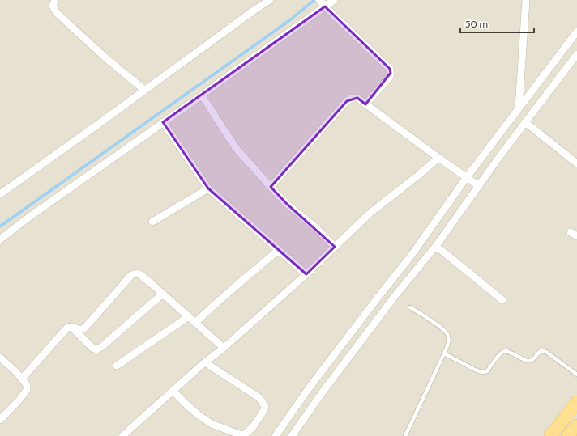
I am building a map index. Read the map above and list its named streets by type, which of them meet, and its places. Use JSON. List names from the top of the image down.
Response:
{
  "scale_bar": "50 m"
}
